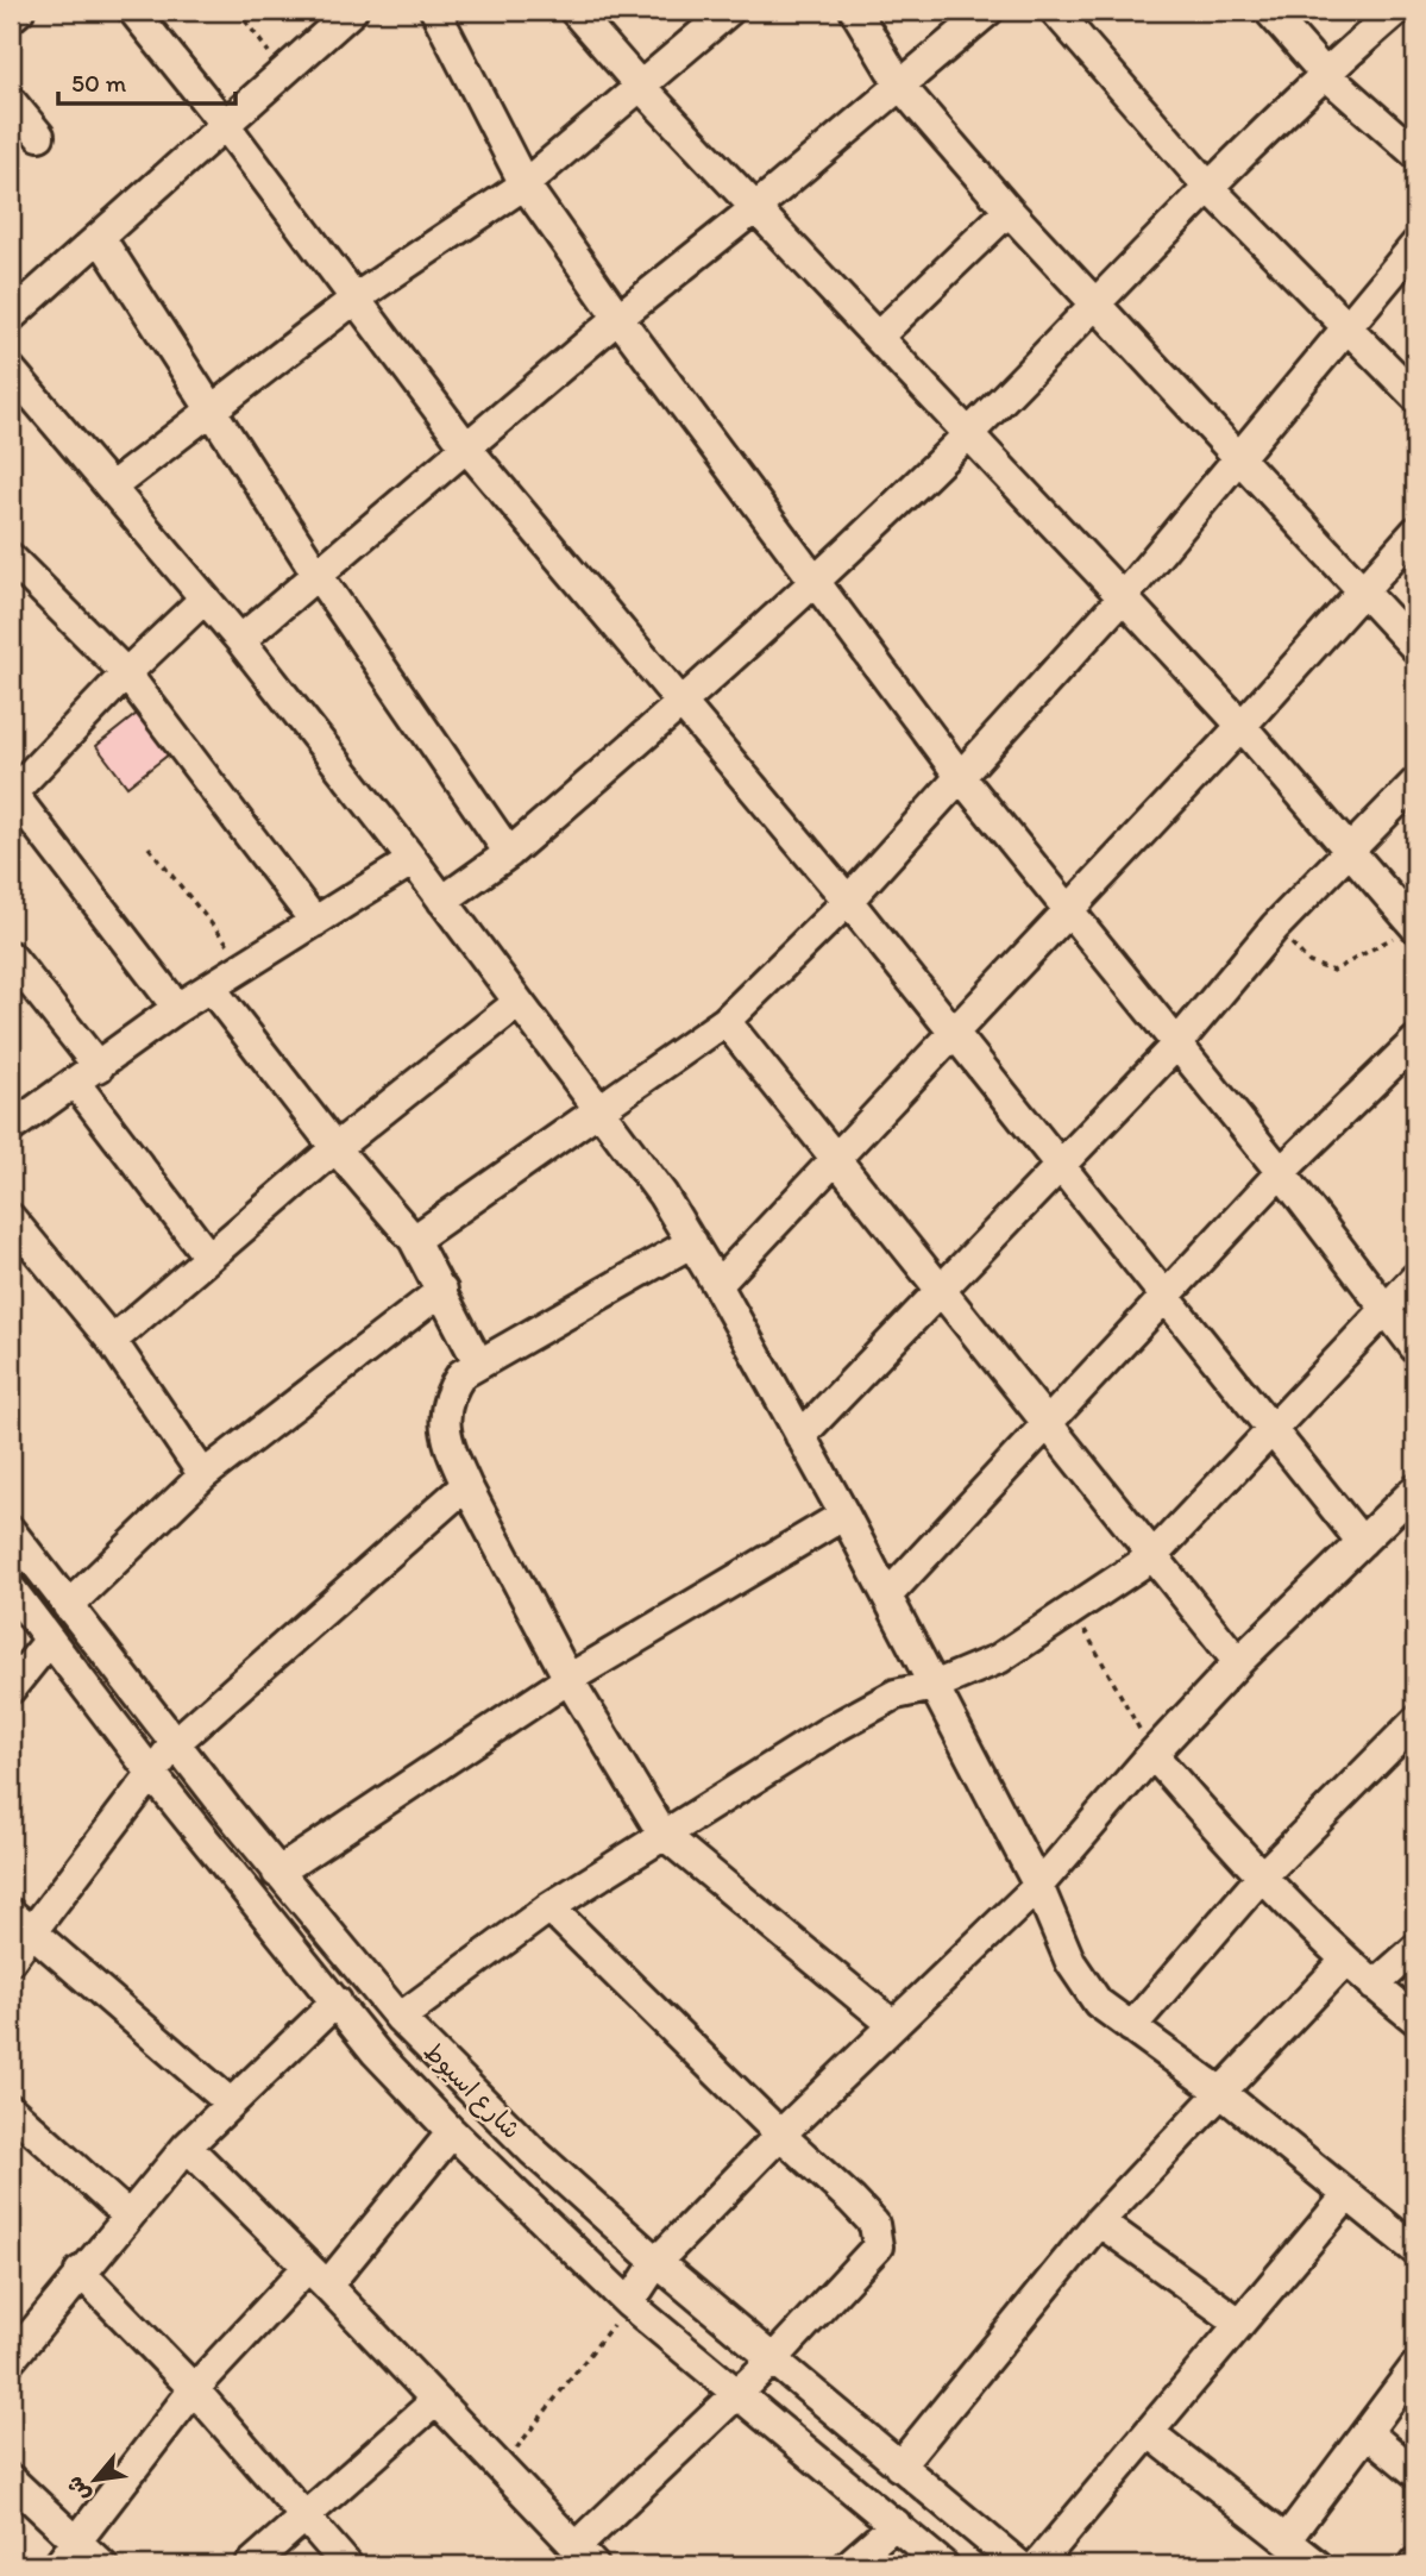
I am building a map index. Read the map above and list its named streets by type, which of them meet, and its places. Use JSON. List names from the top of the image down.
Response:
{
  "streets": {
    "street": ["شارع اسيوط"]
  },
  "scale_bar": "50 m",
  "north": "bottom left"
}
